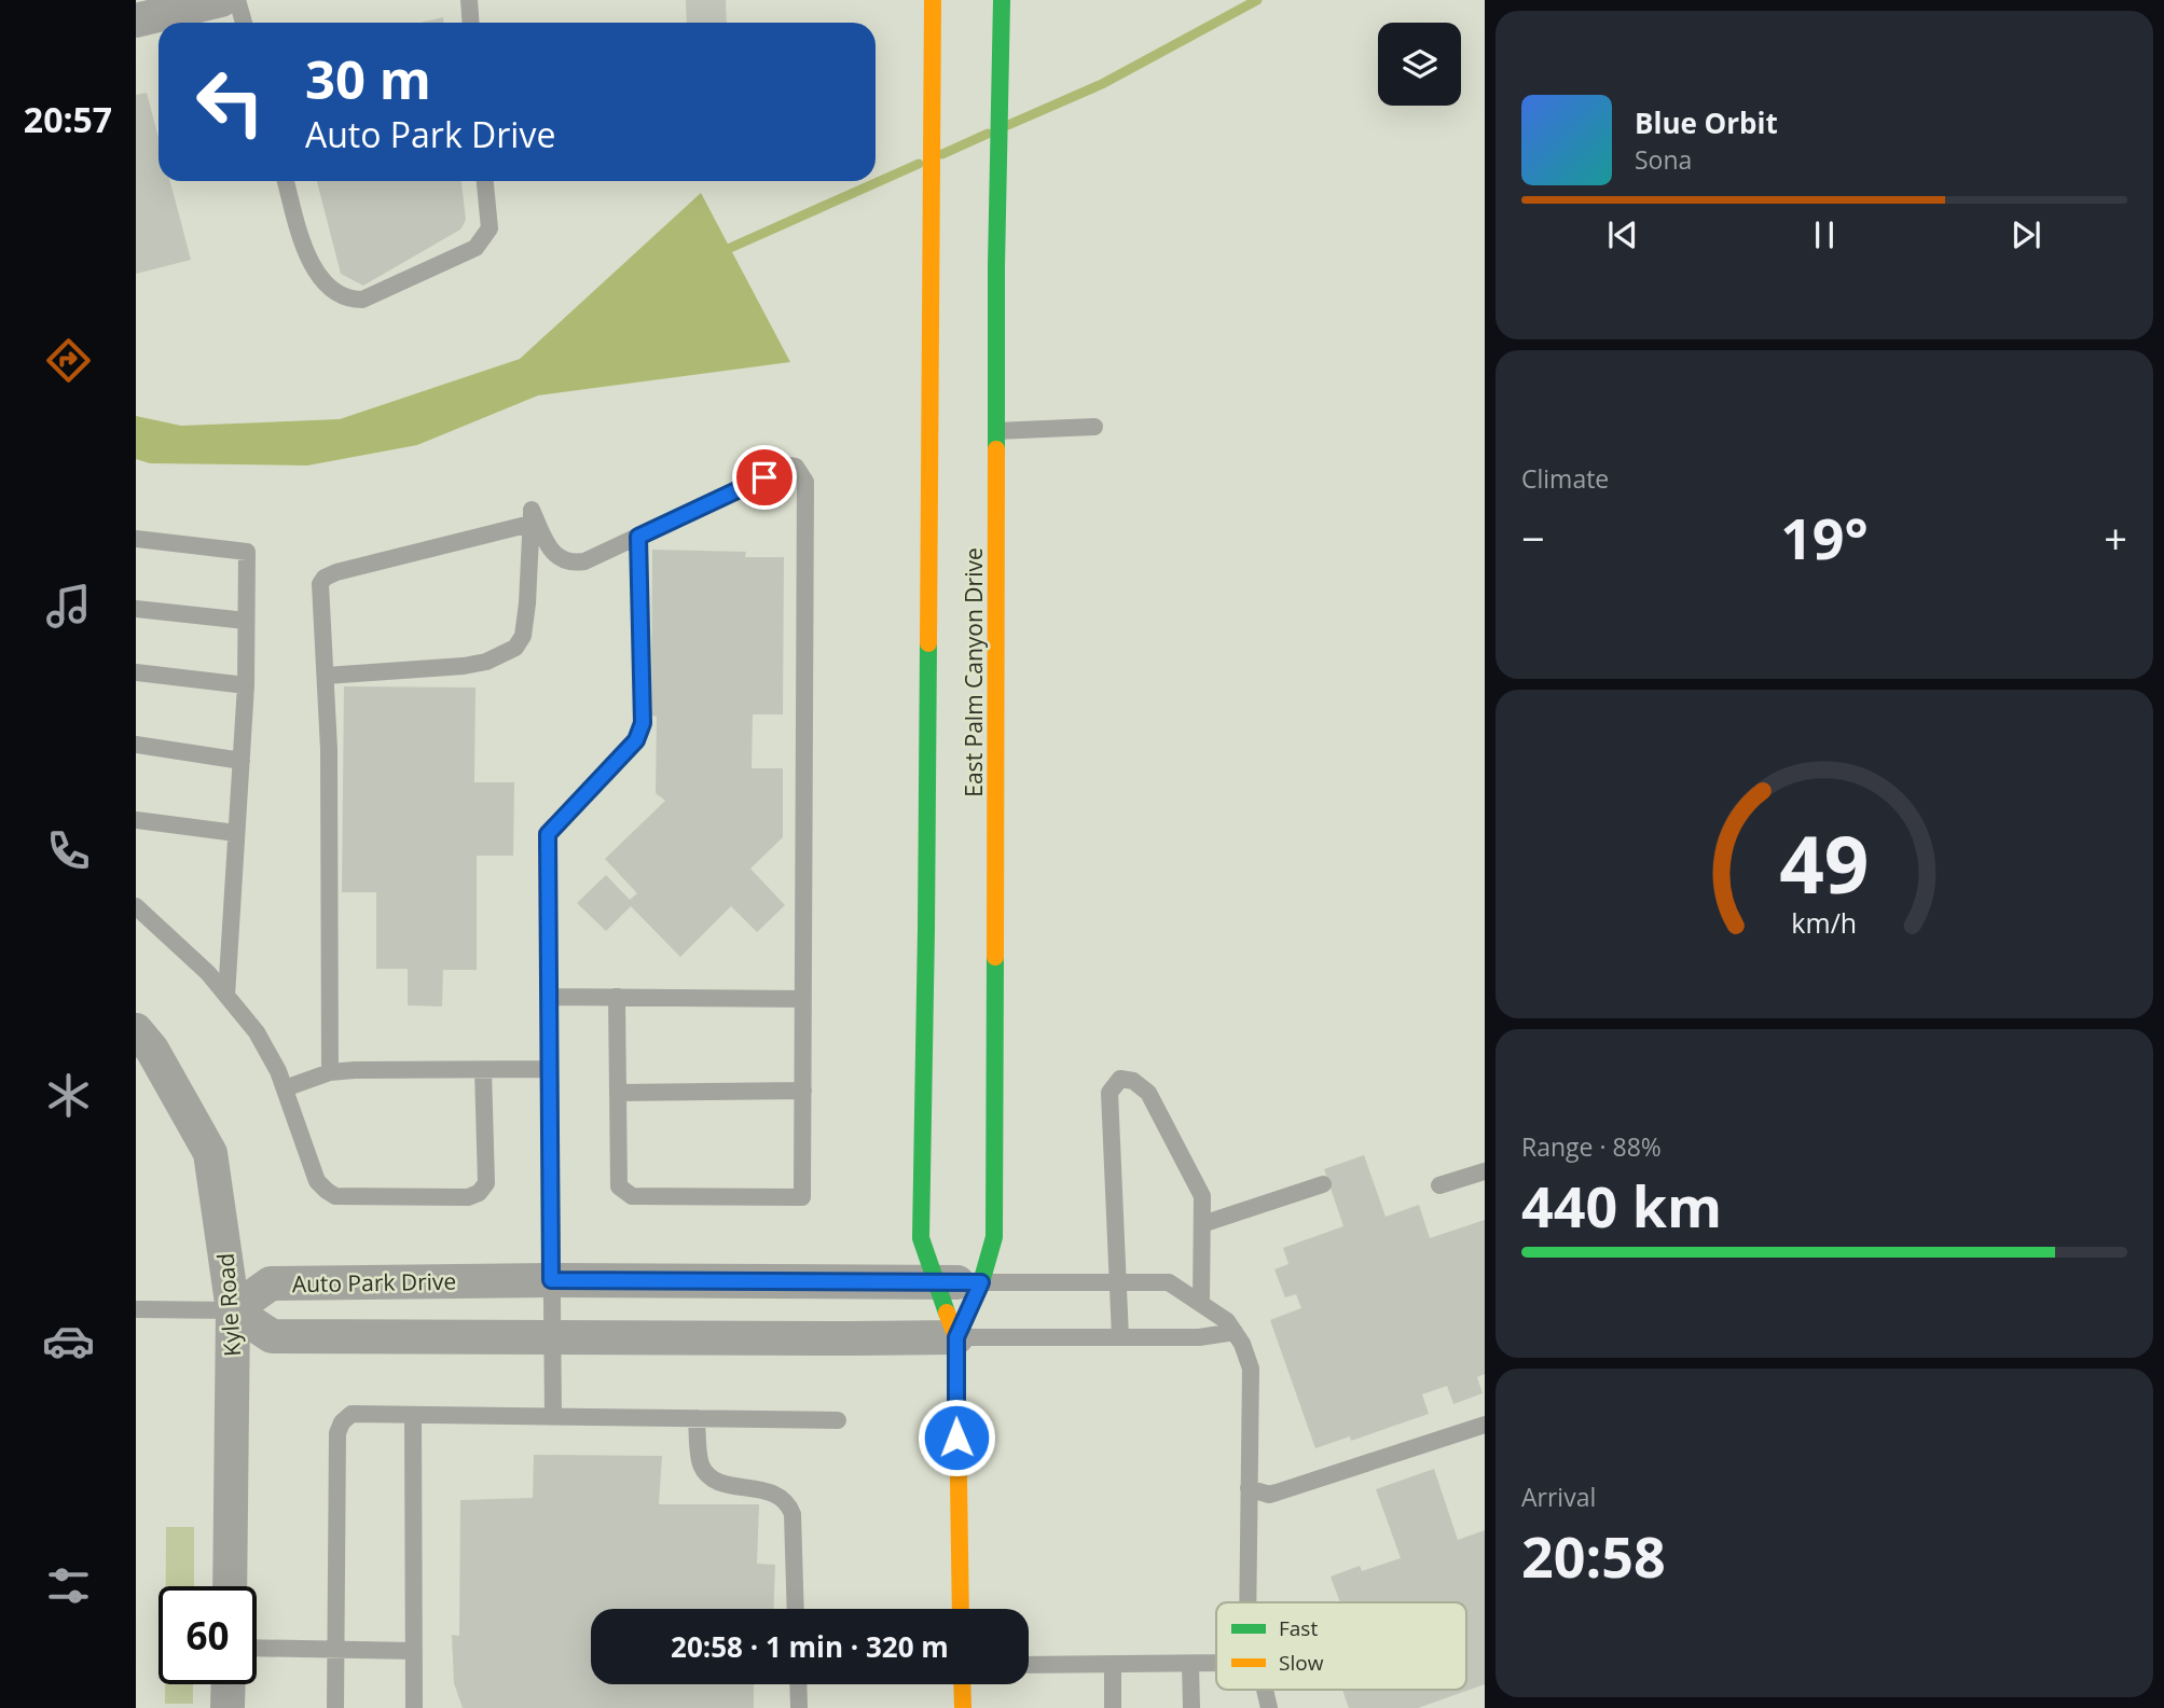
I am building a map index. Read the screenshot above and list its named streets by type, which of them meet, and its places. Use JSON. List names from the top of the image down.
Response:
{
  "streets": {
    "main road": ["East Palm Canyon Drive"],
    "street": ["Auto Park Drive", "Kyle Road"]
  },
  "crossings": [
    ["East Palm Canyon Drive", "Auto Park Drive"],
    ["Auto Park Drive", "Kyle Road"]
  ],
  "legend": ["Fast", "Slow"],
  "page": {
    "tabs": "20:57",
    "turn": ["30 m", "Auto Park Drive"],
    "song": ["Blue Orbit", "Sona"],
    "tile": [
      "Climate",
      ["Range · 88%", "440 km"],
      ["Arrival", "20:58"]
    ],
    "heat": ["−", "19°", "+"],
    "limit": "60",
    "trip": "20:58 · 1 min · 320 m",
    "gauge": ["49", "km/h"]
  }
}
